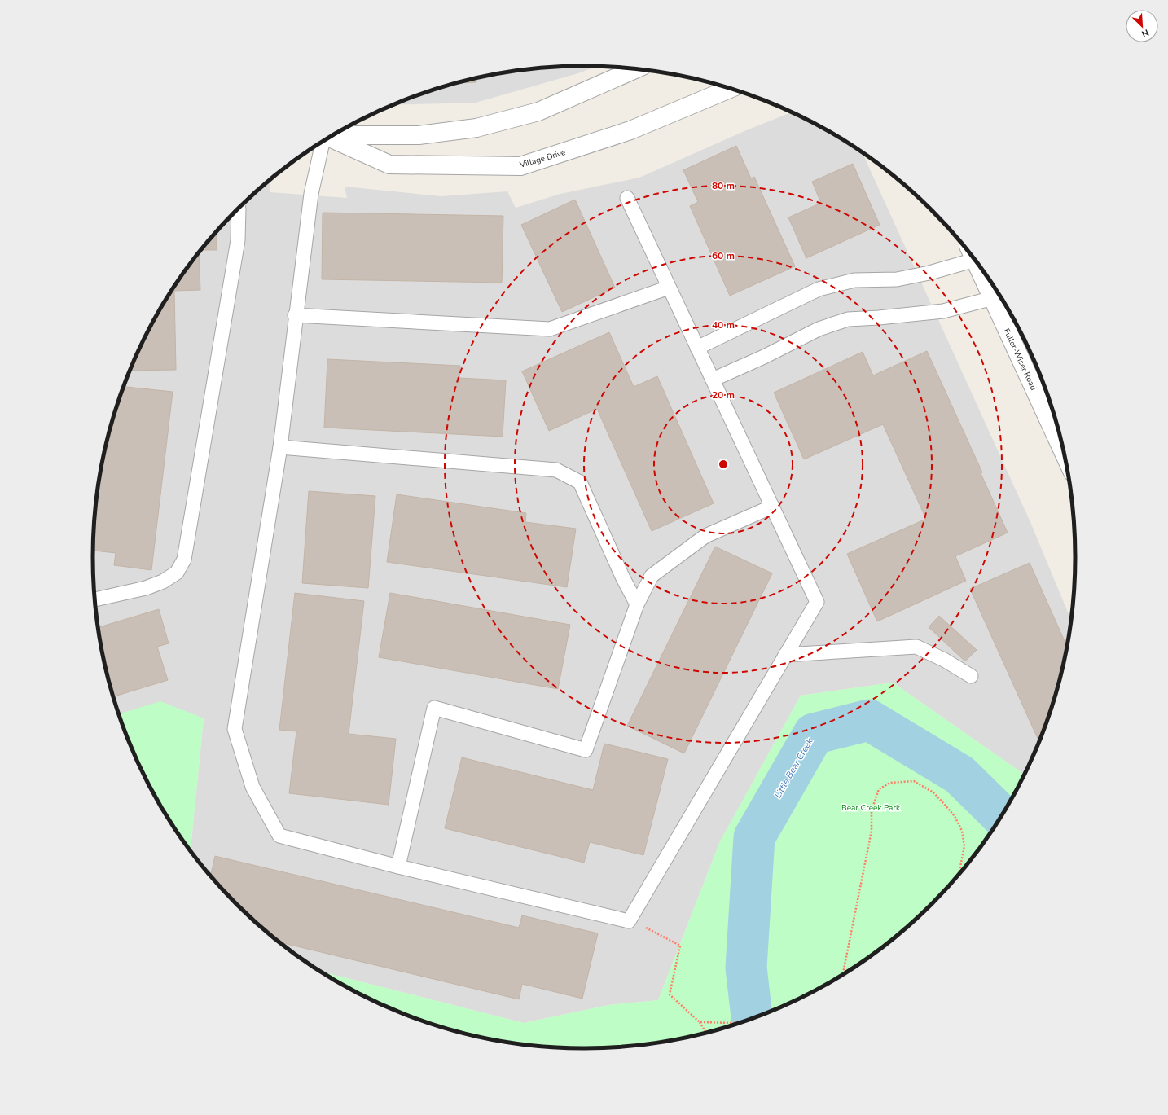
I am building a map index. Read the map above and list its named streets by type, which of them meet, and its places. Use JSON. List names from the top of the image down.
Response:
{
  "streets": {
    "street": ["Village Drive", "Fuller-Wiser Road"]
  },
  "water": ["Little Bear Creek"],
  "parks": ["Bear Creek Park"],
  "north": "bottom right",
  "rings": [
    "80 m",
    "60 m",
    "40 m",
    "20 m"
  ]
}
